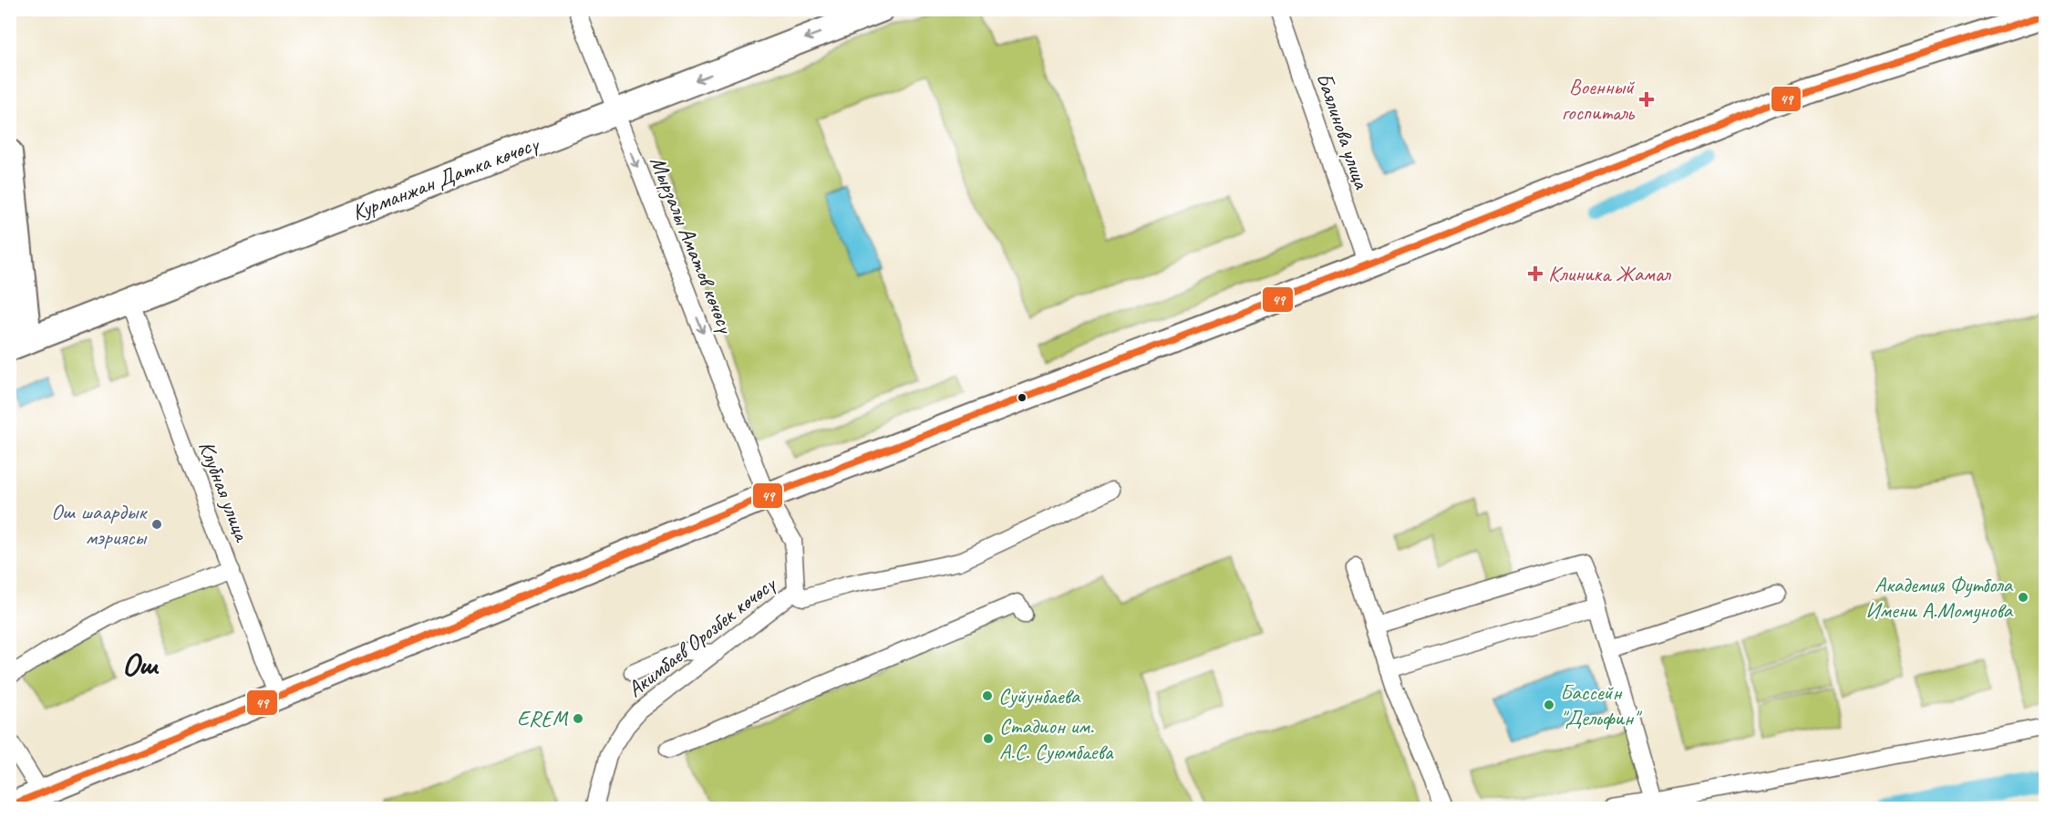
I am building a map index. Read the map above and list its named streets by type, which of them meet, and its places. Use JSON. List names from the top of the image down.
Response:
{
  "streets": {
    "main road": ["Курманжан Датка көчөсү"],
    "street": [
      "Баялинова улица",
      "Мырзалы Аматов көчөсү",
      "Клубная улица",
      "Акимбаев Орозбек көчөсү"
    ]
  },
  "crossings": [
    ["Курманжан Датка көчөсү", "Мырзалы Аматов көчөсү"],
    ["Курманжан Датка көчөсү", "Клубная улица"],
    ["Мырзалы Аматов көчөсү", "Акимбаев Орозбек көчөсү"]
  ],
  "one_way": ["Мырзалы Аматов көчөсү"],
  "districts": ["Ош"],
  "places": {
    "health": ["Военный госпиталь", "Клиника Жамал"],
    "other": [
      "Ош шаардык мэриясы",
      "Академия Футбола Имени А.Момунова",
      "Суйунбаева",
      "Бассейн \"Дельфин\"",
      "EREM",
      "Стадион им. А.С. Суюмбаева"
    ]
  },
  "lines": ["transit line 49"]
}
